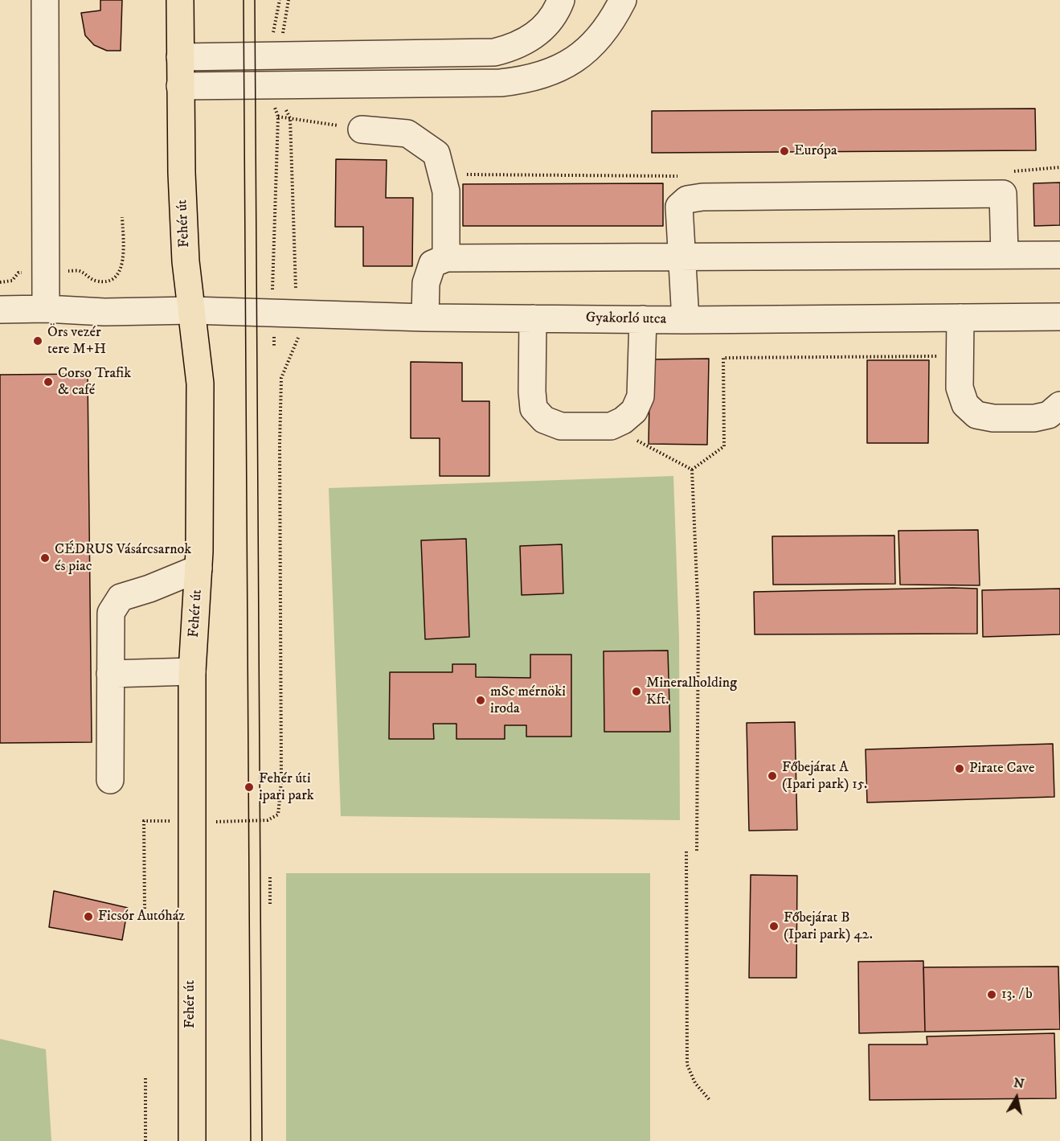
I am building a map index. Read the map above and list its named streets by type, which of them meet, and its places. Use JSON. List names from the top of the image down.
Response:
{
  "streets": {
    "main road": ["Fehér út"],
    "street": ["Gyakorló utca"]
  },
  "crossings": [
    ["Fehér út", "Gyakorló utca"]
  ],
  "places": [
    "Európa",
    "Örs vezér tere M+H",
    "Corso Trafik & café",
    "CÉDRUS Vásárcsarnok és piac",
    "Mineralholding Kft.",
    "mSc mérnöki iroda",
    "Pirate Cave",
    "Főbejárat A (Ipari park) 15.",
    "Fehér úti ipari park",
    "Ficsór Autóház",
    "Főbejárat B (Ipari park) 42.",
    "13. / b"
  ],
  "north": "top"
}
